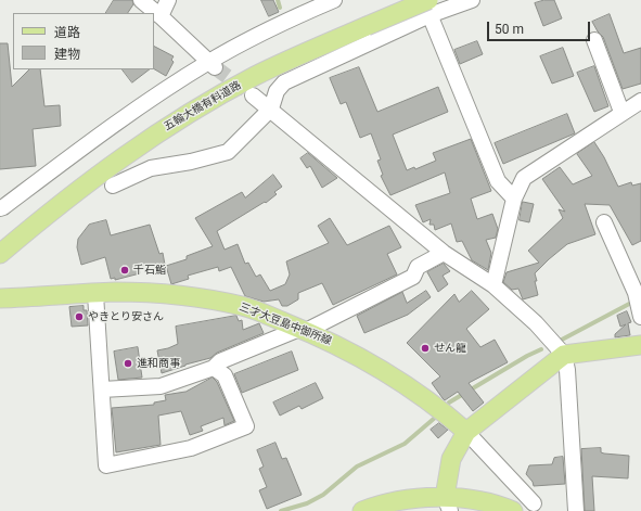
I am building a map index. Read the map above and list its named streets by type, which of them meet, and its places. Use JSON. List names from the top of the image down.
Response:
{
  "streets": {
    "main road": ["五輪大橋有料道路", "三才大豆島中御所線"]
  },
  "places": [
    "千石鮨",
    "やきとり安さん",
    "せん龍",
    "進和商事"
  ],
  "legend": ["道路", "建物"],
  "scale_bar": "50 m"
}
